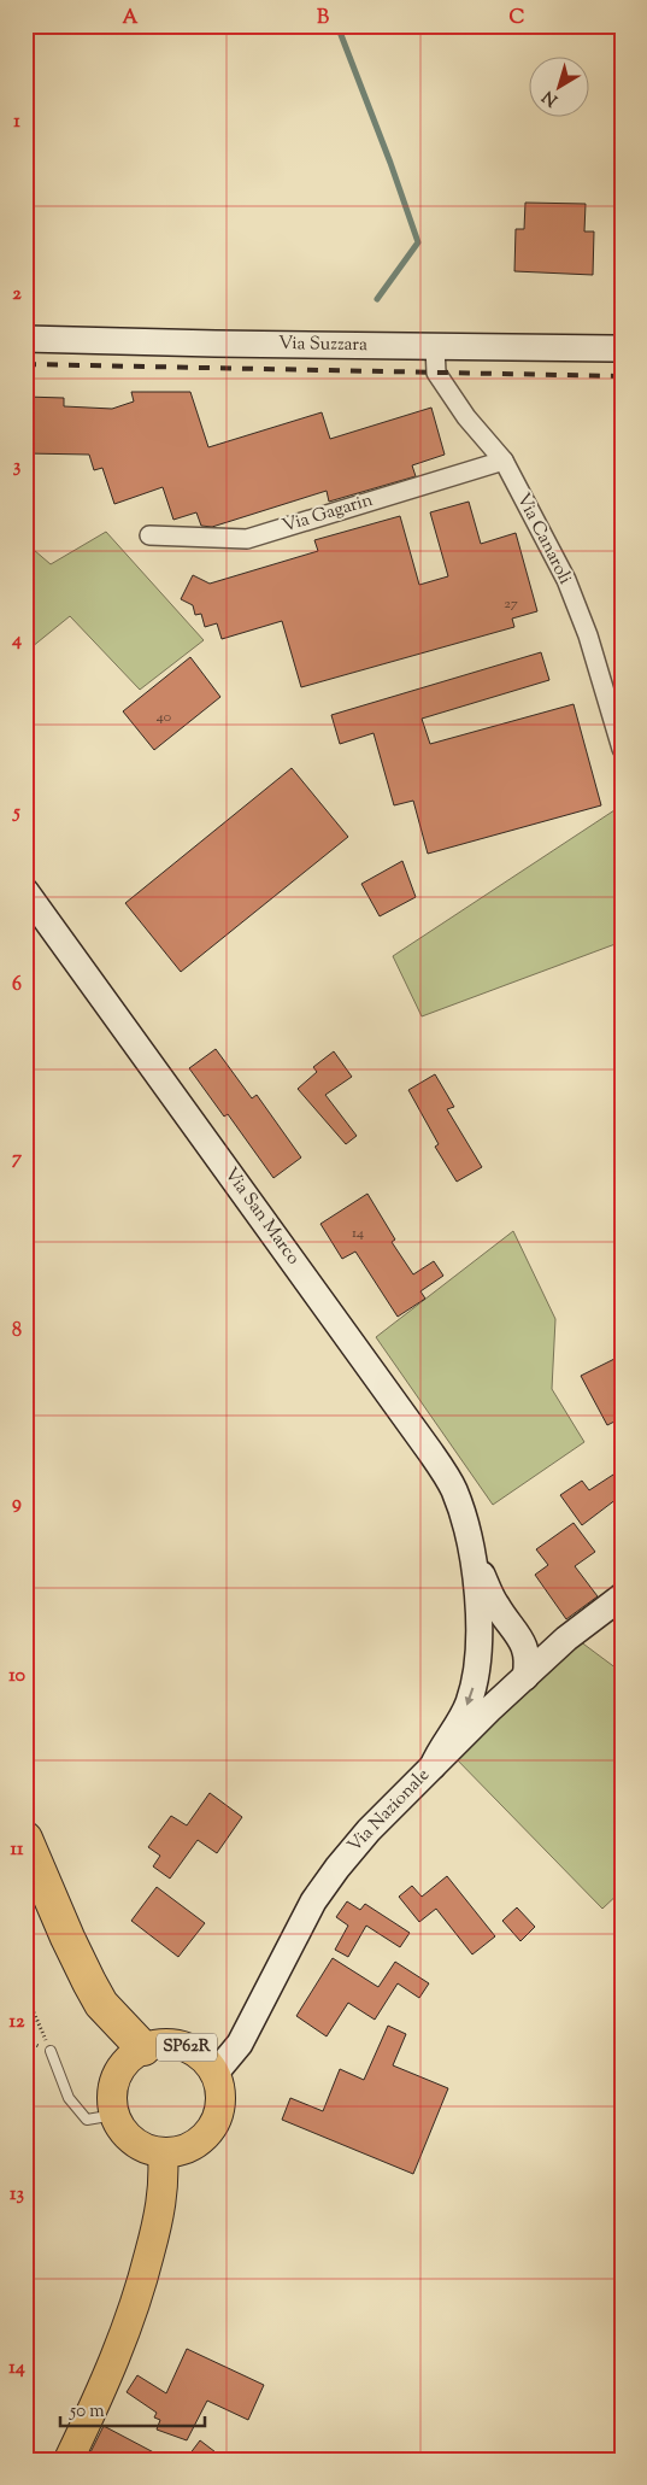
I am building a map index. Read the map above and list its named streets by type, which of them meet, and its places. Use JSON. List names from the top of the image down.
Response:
{
  "streets": {
    "highway": ["SP62R"],
    "street": [
      "Via Suzzara",
      "Via Gagarin",
      "Via Canaroli",
      "Via San Marco",
      "Via Nazionale"
    ]
  },
  "crossings": [
    ["Via Suzzara", "Via Canaroli"],
    ["Via Gagarin", "Via Canaroli"],
    ["Via San Marco", "Via Nazionale"],
    ["Via Nazionale", "SP62R"]
  ],
  "house_numbers": ["27", "40", "14"],
  "scale_bar": "50 m",
  "north": "bottom left",
  "grid": {
    "columns": ["A", "B", "C"],
    "rows": [
      "1",
      "2",
      "3",
      "4",
      "5",
      "6",
      "7",
      "8",
      "9",
      "10",
      "11",
      "12",
      "13",
      "14"
    ]
  }
}
